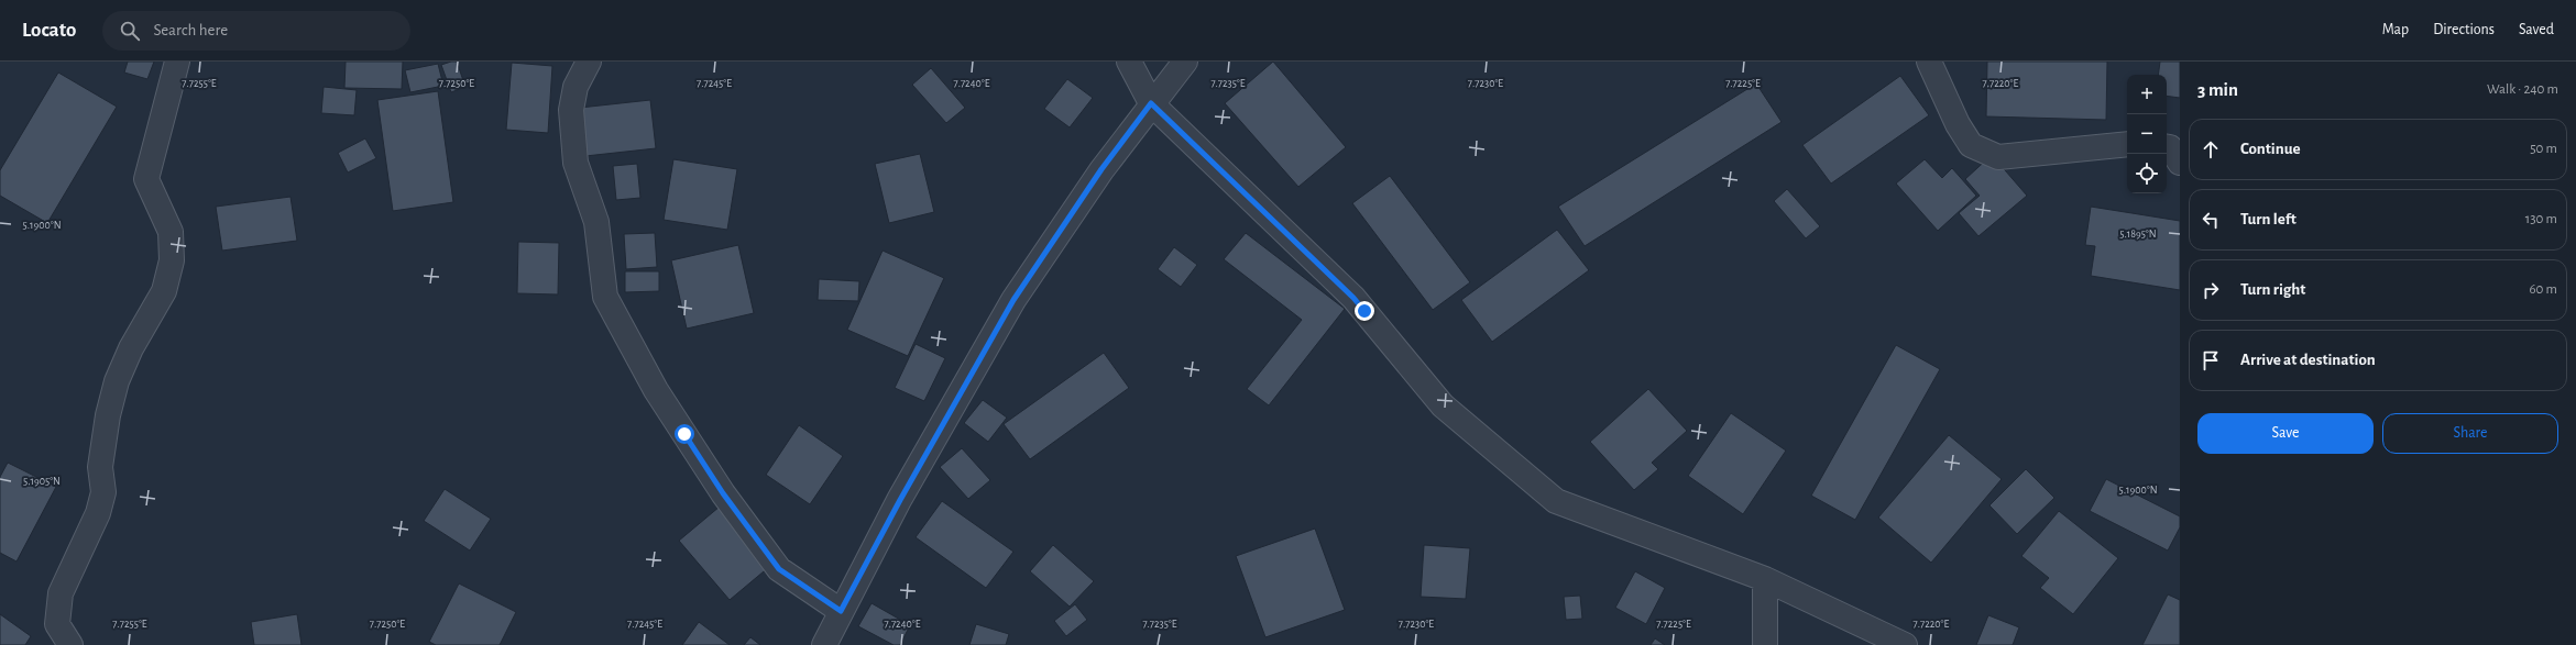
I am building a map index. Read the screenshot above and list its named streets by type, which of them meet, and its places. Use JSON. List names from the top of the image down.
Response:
{
  "page": {
    "header": "Locato",
    "search": "Search here",
    "nav": ["Map", "Directions", "Saved"],
    "heading": ["3 min", "Walk · 240 m"],
    "map_buttons": ["+", "−"],
    "list": [
      ["Continue", "50 m"],
      ["Turn left", "130 m"],
      ["Turn right", "60 m"],
      "Arrive at destination"
    ],
    "buttons": ["Save", "Share"]
  },
  "coordinates": [
    "7.7255°E",
    "7.7250°E",
    "7.7245°E",
    "7.7240°E",
    "7.7235°E",
    "7.7230°E",
    "7.7225°E",
    "7.7220°E",
    "5.1900°N",
    "5.1895°N",
    "5.1905°N"
  ]
}
